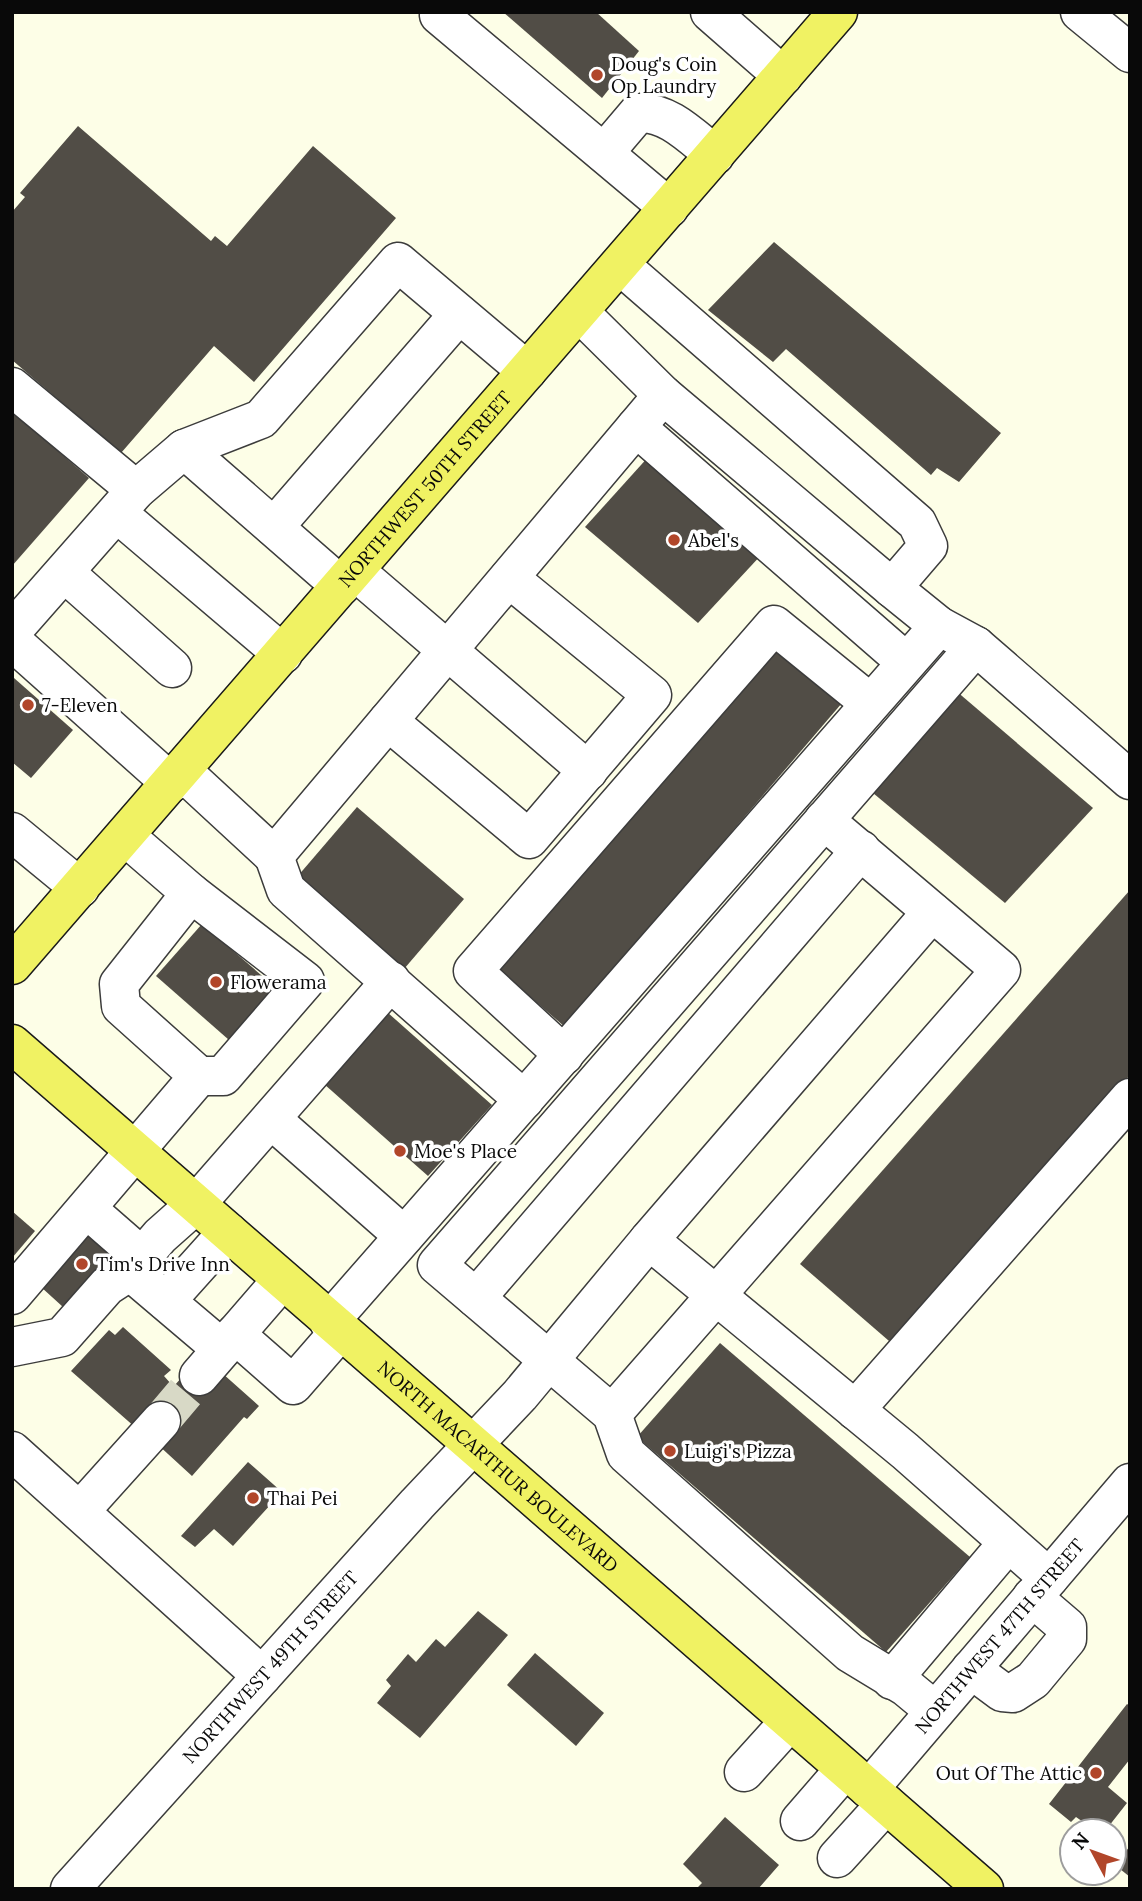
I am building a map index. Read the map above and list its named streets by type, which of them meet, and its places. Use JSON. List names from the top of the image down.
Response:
{
  "streets": {
    "main road": ["NORTHWEST 50TH STREET", "NORTH MACARTHUR BOULEVARD"],
    "street": ["NORTHWEST 47TH STREET", "NORTHWEST 49TH STREET"]
  },
  "crossings": [
    ["NORTH MACARTHUR BOULEVARD", "NORTHWEST 47TH STREET"],
    ["NORTH MACARTHUR BOULEVARD", "NORTHWEST 49TH STREET"]
  ],
  "places": [
    "Doug's Coin Op Laundry",
    "Abel's",
    "7-Eleven",
    "Flowerama",
    "Moe's Place",
    "Tim's Drive Inn",
    "Luigi's Pizza",
    "Thai Pei",
    "Out Of The Attic"
  ],
  "north": "top left"
}
